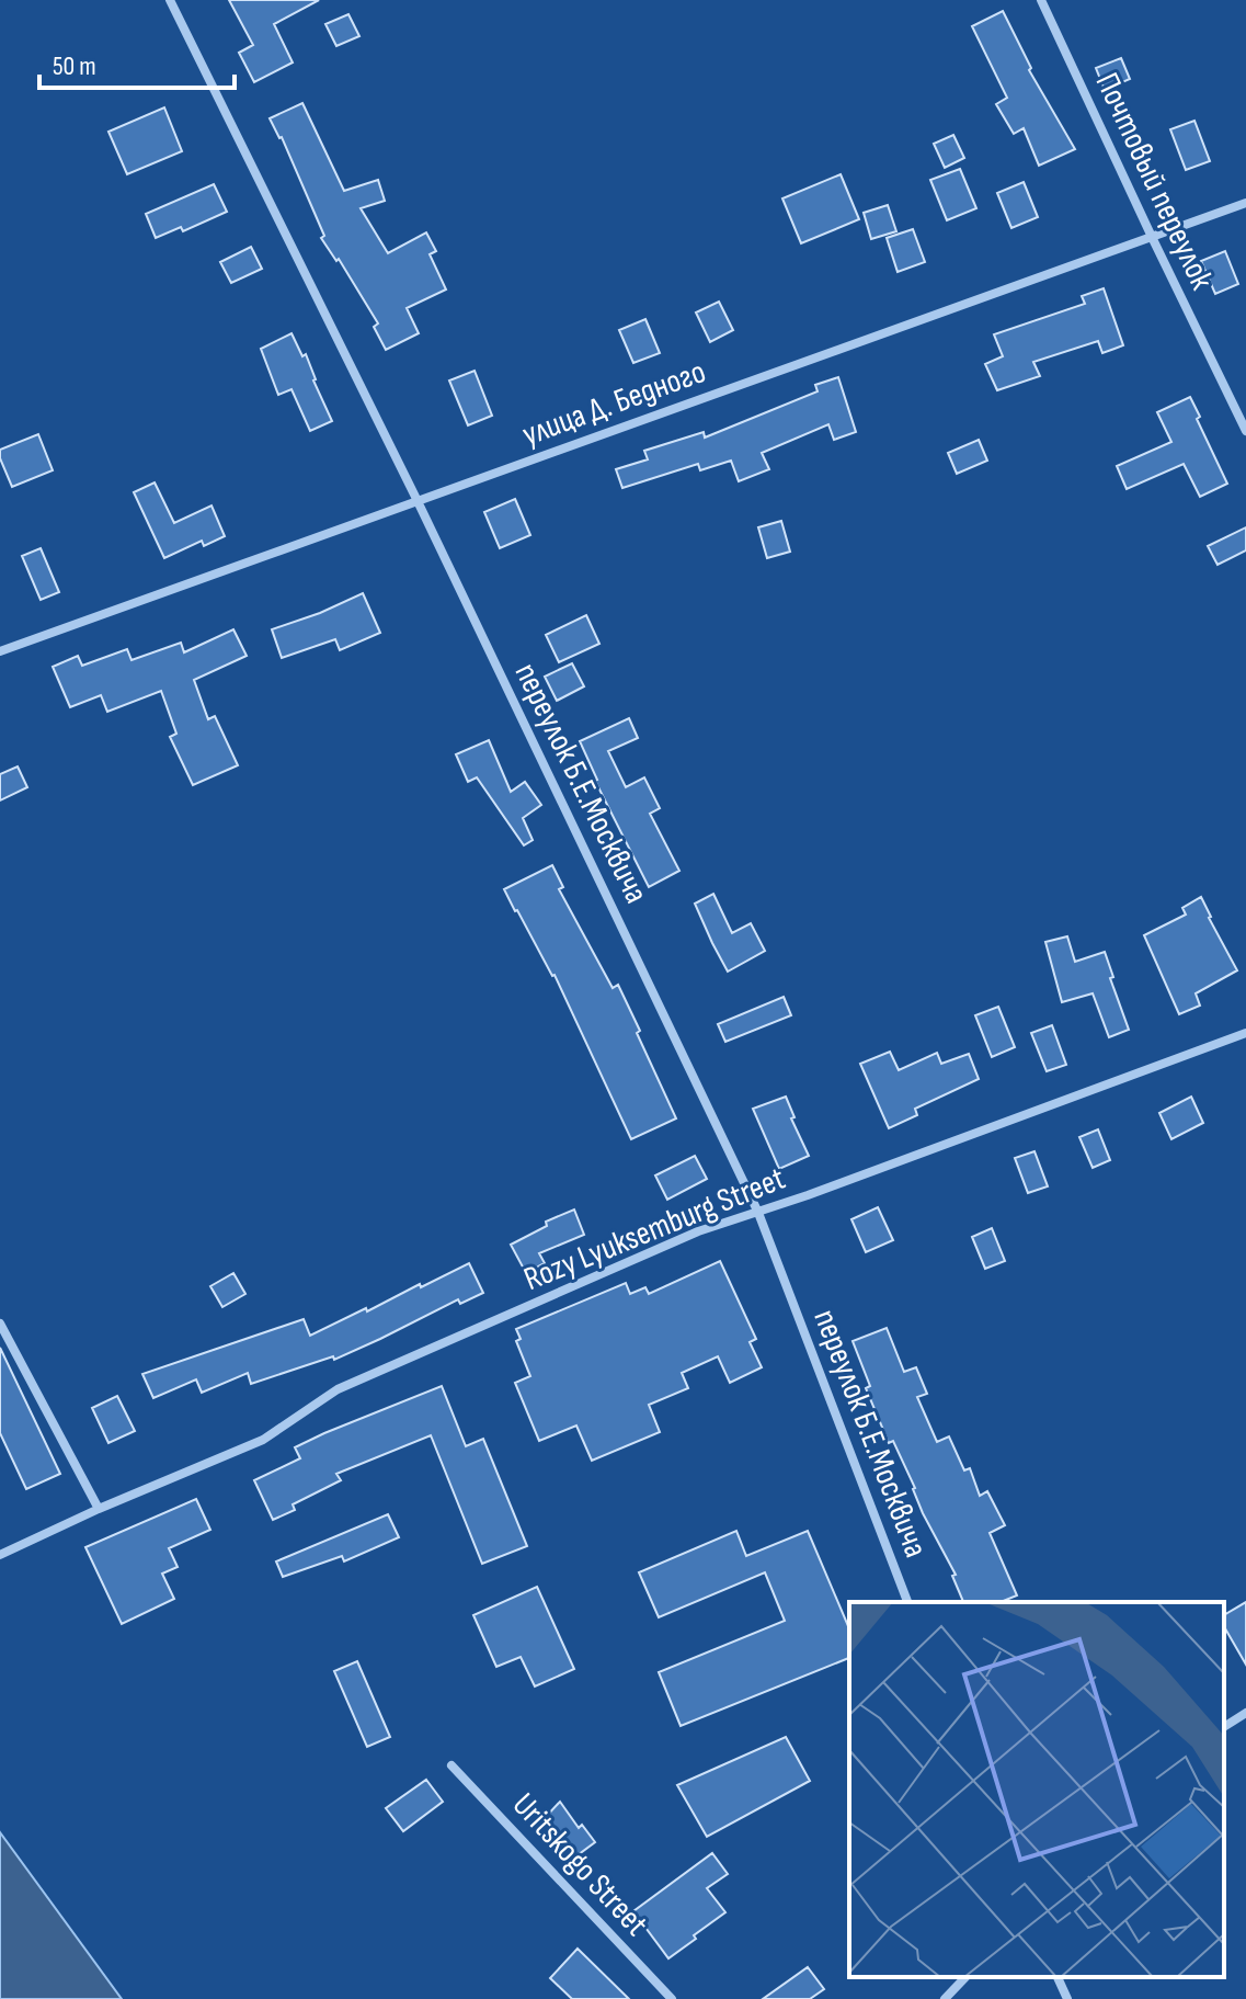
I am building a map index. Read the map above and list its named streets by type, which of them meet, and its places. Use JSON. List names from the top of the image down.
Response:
{
  "streets": {
    "street": [
      "Почтовый переулок",
      "улица Д. Бедного",
      "переулок Б.Е.Москвича",
      "Rozy Lyuksemburg Street",
      "Uritskogo Street"
    ]
  },
  "crossings": [
    ["Почтовый переулок", "улица Д. Бедного"],
    ["улица Д. Бедного", "переулок Б.Е.Москвича"],
    ["переулок Б.Е.Москвича", "Rozy Lyuksemburg Street"]
  ],
  "scale_bar": "50 m"
}
